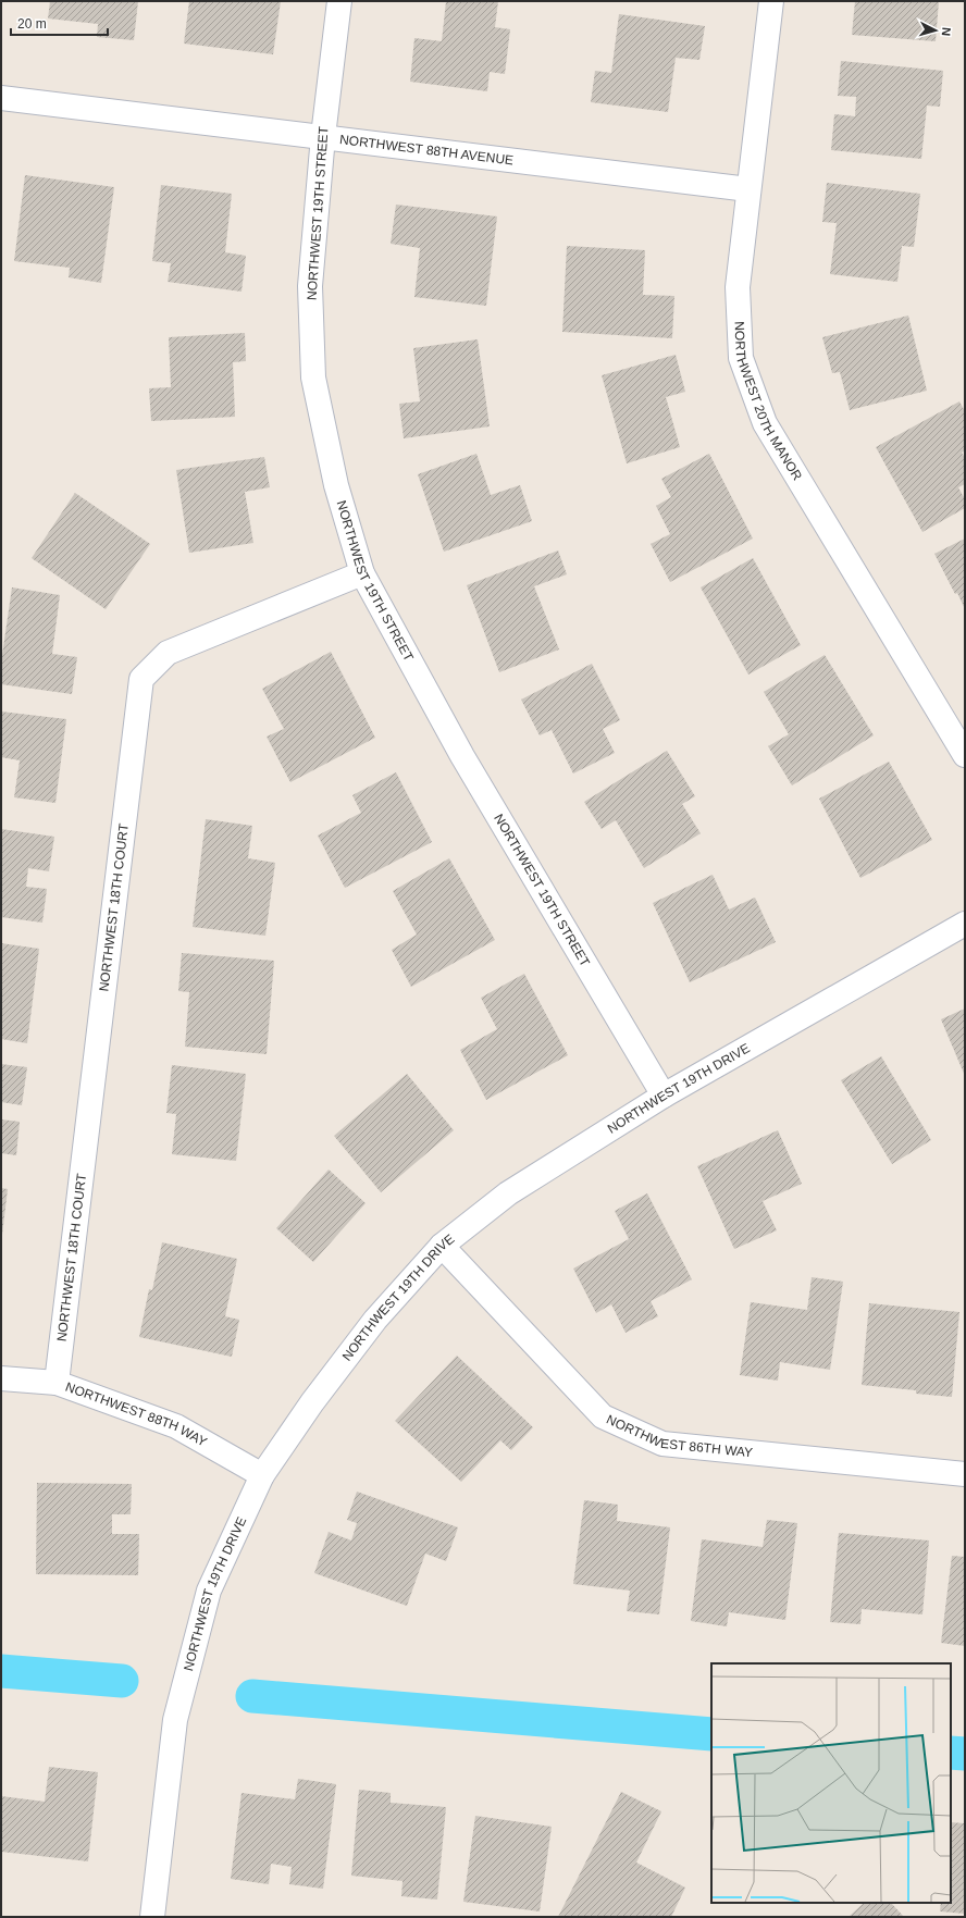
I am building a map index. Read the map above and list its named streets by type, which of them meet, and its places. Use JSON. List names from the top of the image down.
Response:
{
  "streets": {
    "street": [
      "NORTHWEST 88TH AVENUE",
      "NORTHWEST 19TH STREET",
      "NORTHWEST 20TH MANOR",
      "NORTHWEST 18TH COURT",
      "NORTHWEST 19TH DRIVE",
      "NORTHWEST 88TH WAY",
      "NORTHWEST 86TH WAY"
    ]
  },
  "crossings": [
    ["NORTHWEST 88TH AVENUE", "NORTHWEST 19TH STREET"],
    ["NORTHWEST 88TH AVENUE", "NORTHWEST 20TH MANOR"],
    ["NORTHWEST 19TH STREET", "NORTHWEST 18TH COURT"],
    ["NORTHWEST 19TH STREET", "NORTHWEST 19TH DRIVE"],
    ["NORTHWEST 18TH COURT", "NORTHWEST 88TH WAY"],
    ["NORTHWEST 19TH DRIVE", "NORTHWEST 88TH WAY"],
    ["NORTHWEST 19TH DRIVE", "NORTHWEST 86TH WAY"]
  ],
  "scale_bar": "20 m",
  "north": "right"
}
